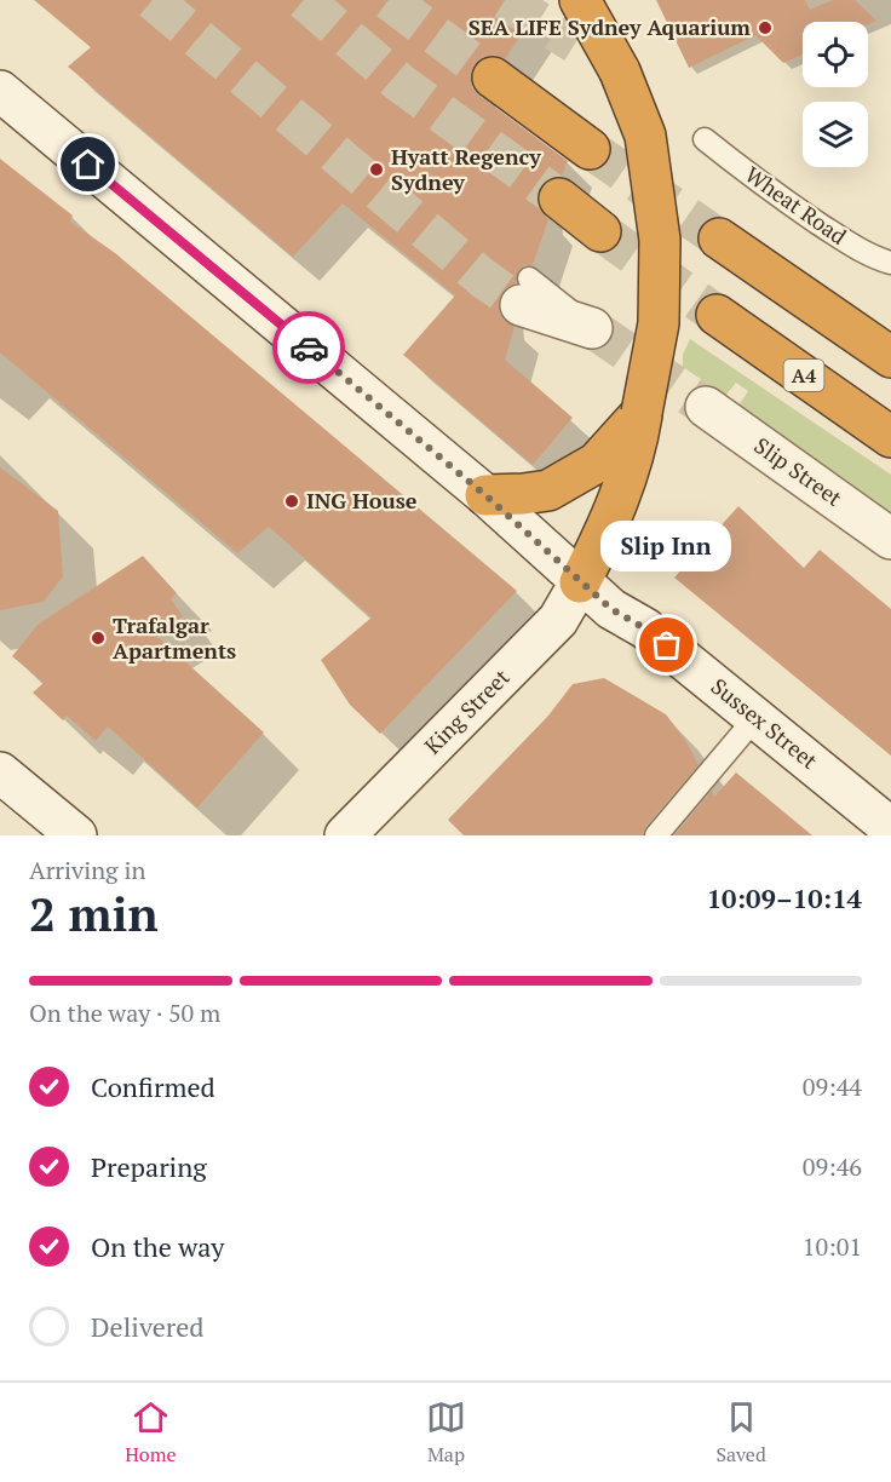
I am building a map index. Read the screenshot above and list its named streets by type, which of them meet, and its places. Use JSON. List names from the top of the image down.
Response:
{
  "streets": {
    "highway": ["A4"],
    "street": ["Slip Street", "King Street", "Sussex Street"],
    "lane": ["Wheat Road"]
  },
  "crossings": [
    ["King Street", "Sussex Street"]
  ],
  "places": [
    "SEA LIFE Sydney Aquarium",
    "Hyatt Regency Sydney",
    "ING House",
    "Trafalgar Apartments",
    "Slip Inn"
  ],
  "page": {
    "bubble": "Slip Inn",
    "heading": ["2 min", "Arriving in", "10:09–10:14"],
    "bar": "On the way · 50 m",
    "list": [
      ["Confirmed", "09:44"],
      ["Preparing", "09:46"],
      ["On the way", "10:01"],
      "Delivered"
    ],
    "tabs": ["Home", "Map", "Saved"]
  }
}
